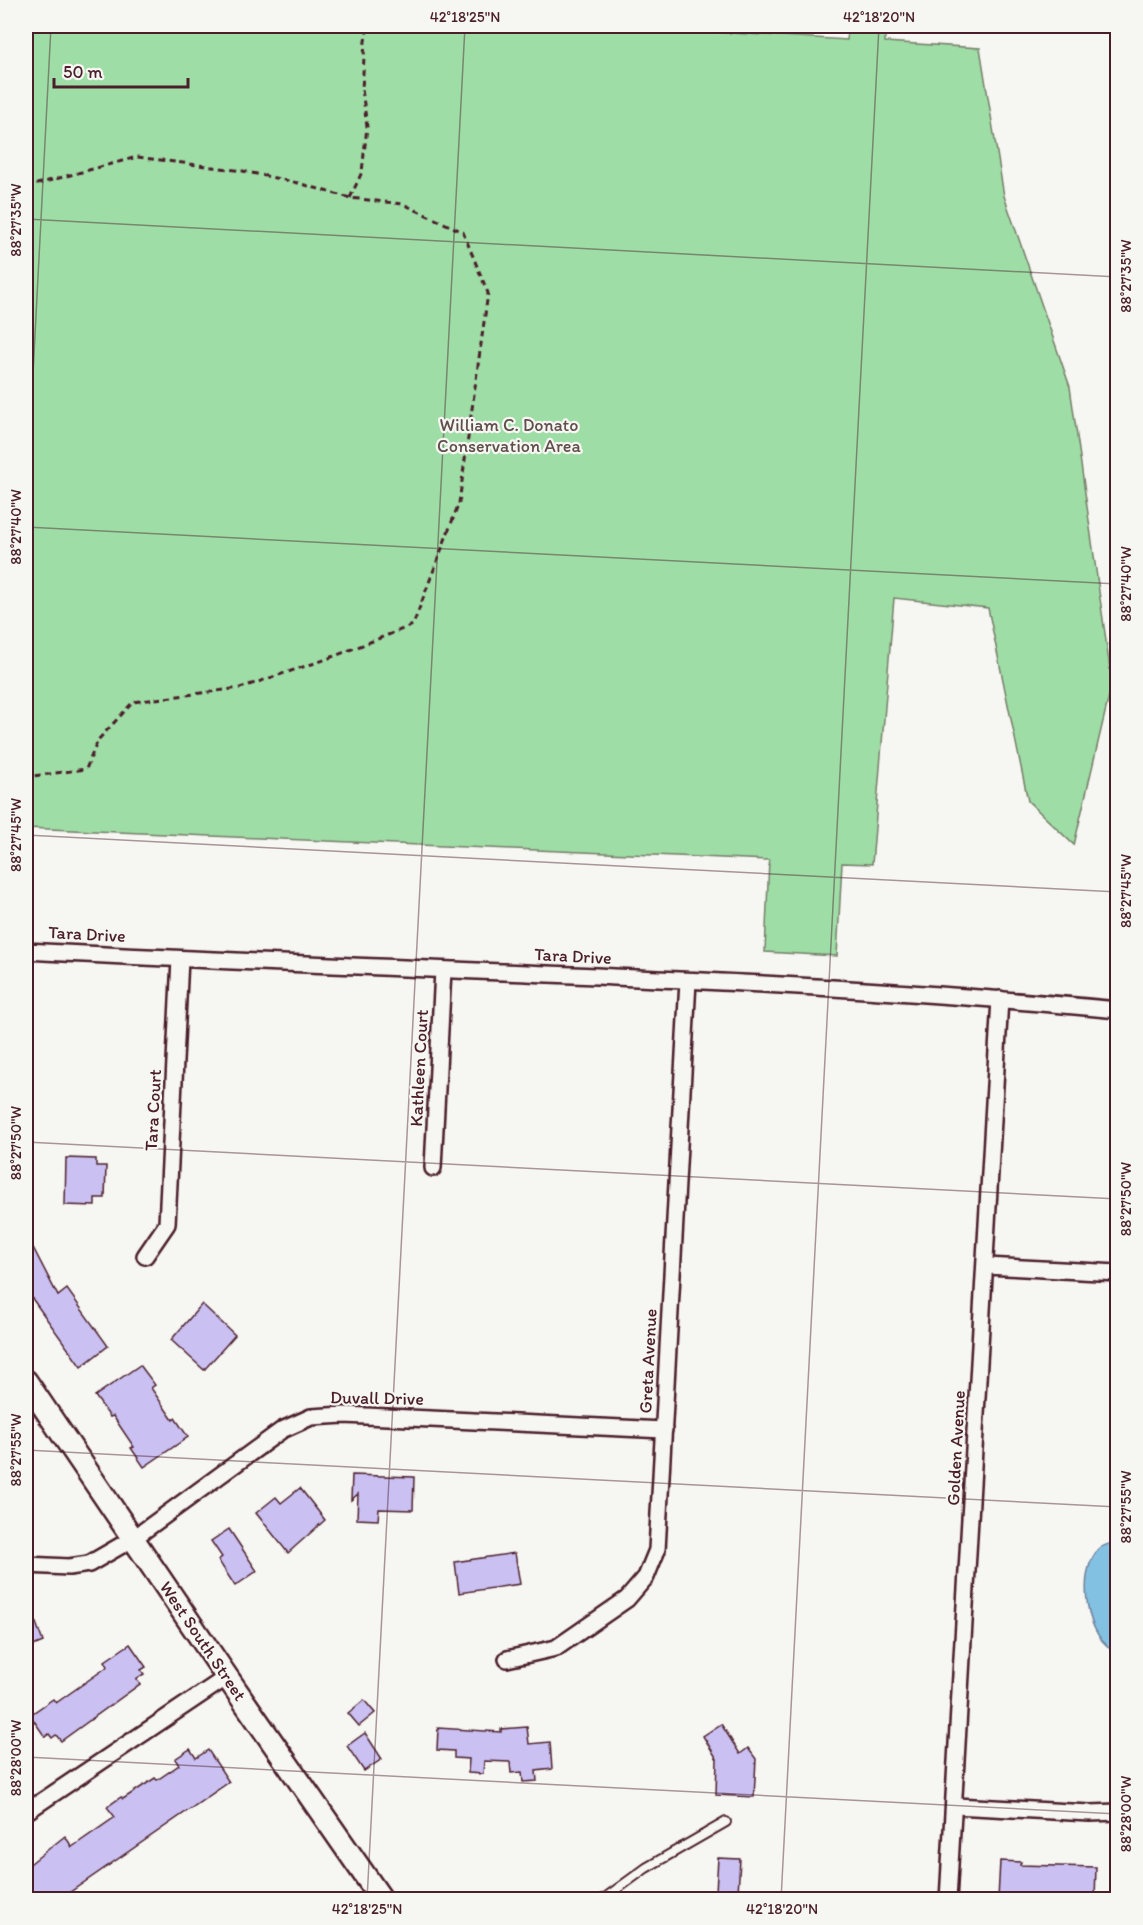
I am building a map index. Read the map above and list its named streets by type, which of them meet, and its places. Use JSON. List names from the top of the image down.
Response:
{
  "streets": {
    "street": [
      "Tara Drive",
      "Kathleen Court",
      "Tara Court",
      "Greta Avenue",
      "Duvall Drive",
      "Golden Avenue",
      "West South Street"
    ]
  },
  "crossings": [
    ["Tara Drive", "Kathleen Court"],
    ["Tara Drive", "Tara Court"],
    ["Tara Drive", "Greta Avenue"],
    ["Tara Drive", "Golden Avenue"],
    ["Greta Avenue", "Duvall Drive"],
    ["Duvall Drive", "West South Street"]
  ],
  "parks": ["William C. Donato Conservation Area"],
  "scale_bar": "50 m",
  "coordinates": [
    "42°18'25\"N",
    "42°18'20\"N",
    "88°27'35\"W",
    "88°27'40\"W",
    "88°27'45\"W",
    "88°27'50\"W",
    "88°27'55\"W",
    "88°28'00\"W"
  ]
}
